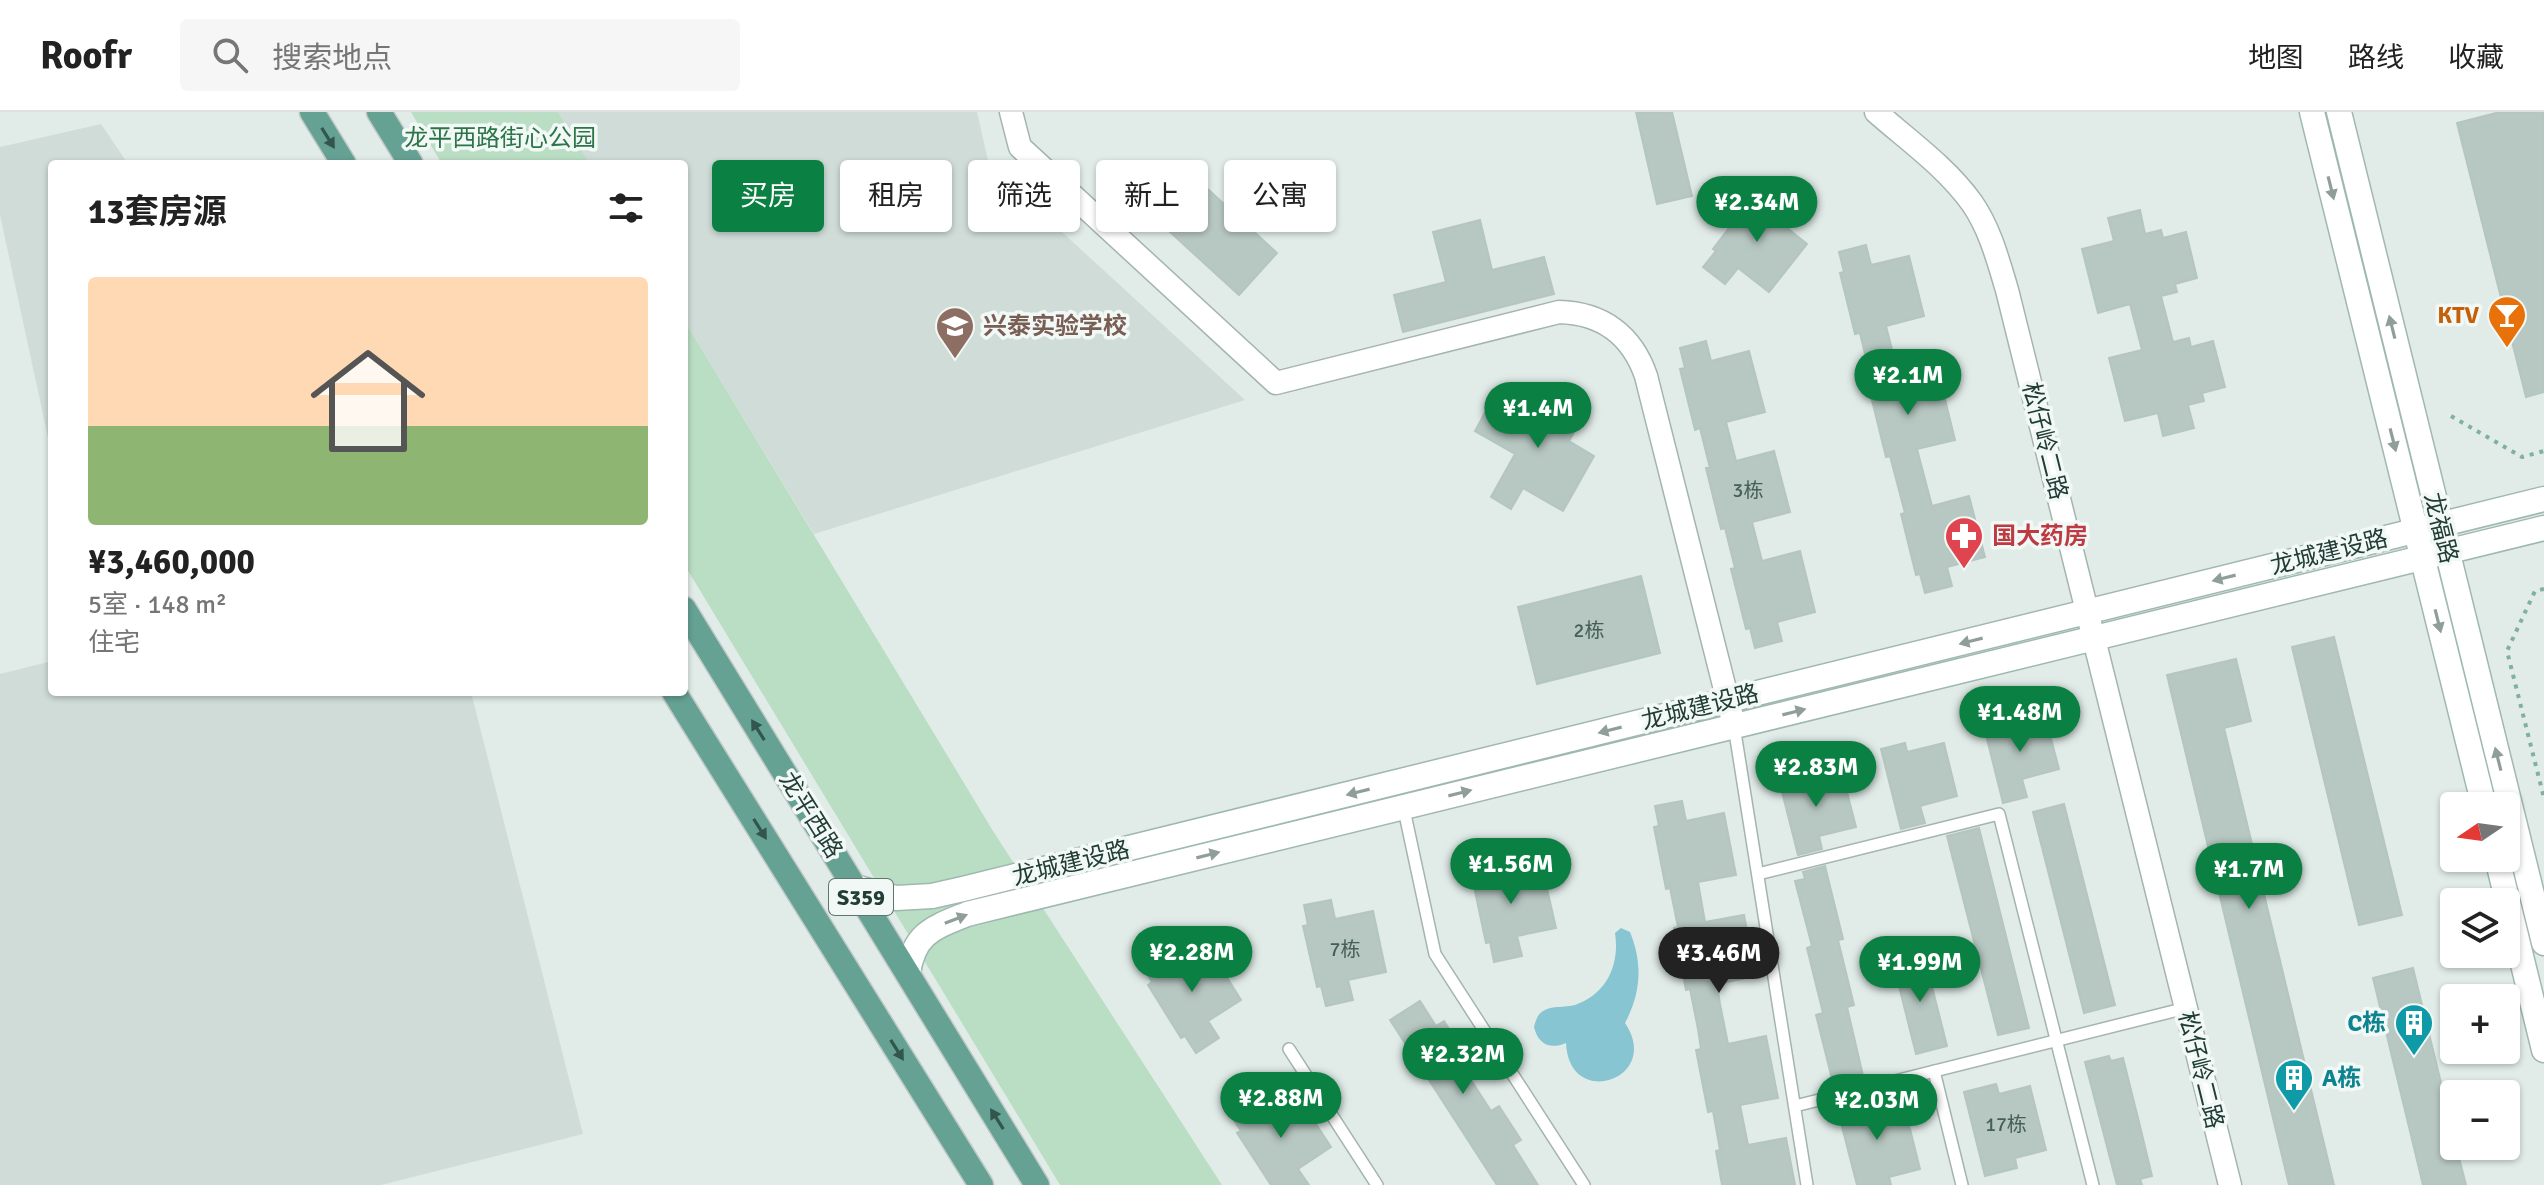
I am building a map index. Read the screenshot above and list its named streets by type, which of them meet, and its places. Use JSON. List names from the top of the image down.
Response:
{
  "streets": {
    "main road": ["龙平西路", "S359"],
    "street": ["松仔岭二路", "龙福路", "龙城建设路"]
  },
  "crossings": [
    ["松仔岭二路", "龙城建设路"],
    ["龙福路", "龙城建设路"],
    ["龙城建设路", "龙平西路"]
  ],
  "parks": ["龙平西路街心公园"],
  "places": {
    "bar": ["KTV"],
    "school or university": ["兴泰实验学校"],
    "pharmacy": ["国大药房"],
    "building": ["C栋", "A栋"]
  },
  "house_numbers": [
    "3栋",
    "2栋",
    "7栋",
    "17栋"
  ],
  "north": "left",
  "page": {
    "header": "Roofr",
    "search": "搜索地点",
    "nav": ["地图", "路线", "收藏"],
    "chip": [
      "买房",
      "租房",
      "筛选",
      "新上",
      "公寓"
    ],
    "heading": "13套房源",
    "price": [
      "¥2.34M",
      "¥2.1M",
      "¥1.4M",
      "¥1.48M",
      "¥2.83M",
      "¥1.56M",
      "¥1.7M",
      "¥2.28M",
      "¥3.46M",
      "¥1.99M",
      "¥2.32M",
      "¥2.88M",
      "¥2.03M"
    ],
    "list": [
      {
        "name": "¥3,460,000",
        "note": "5室 · 148 m² · 住宅"
      }
    ],
    "map_buttons": ["+", "−"]
  }
}
